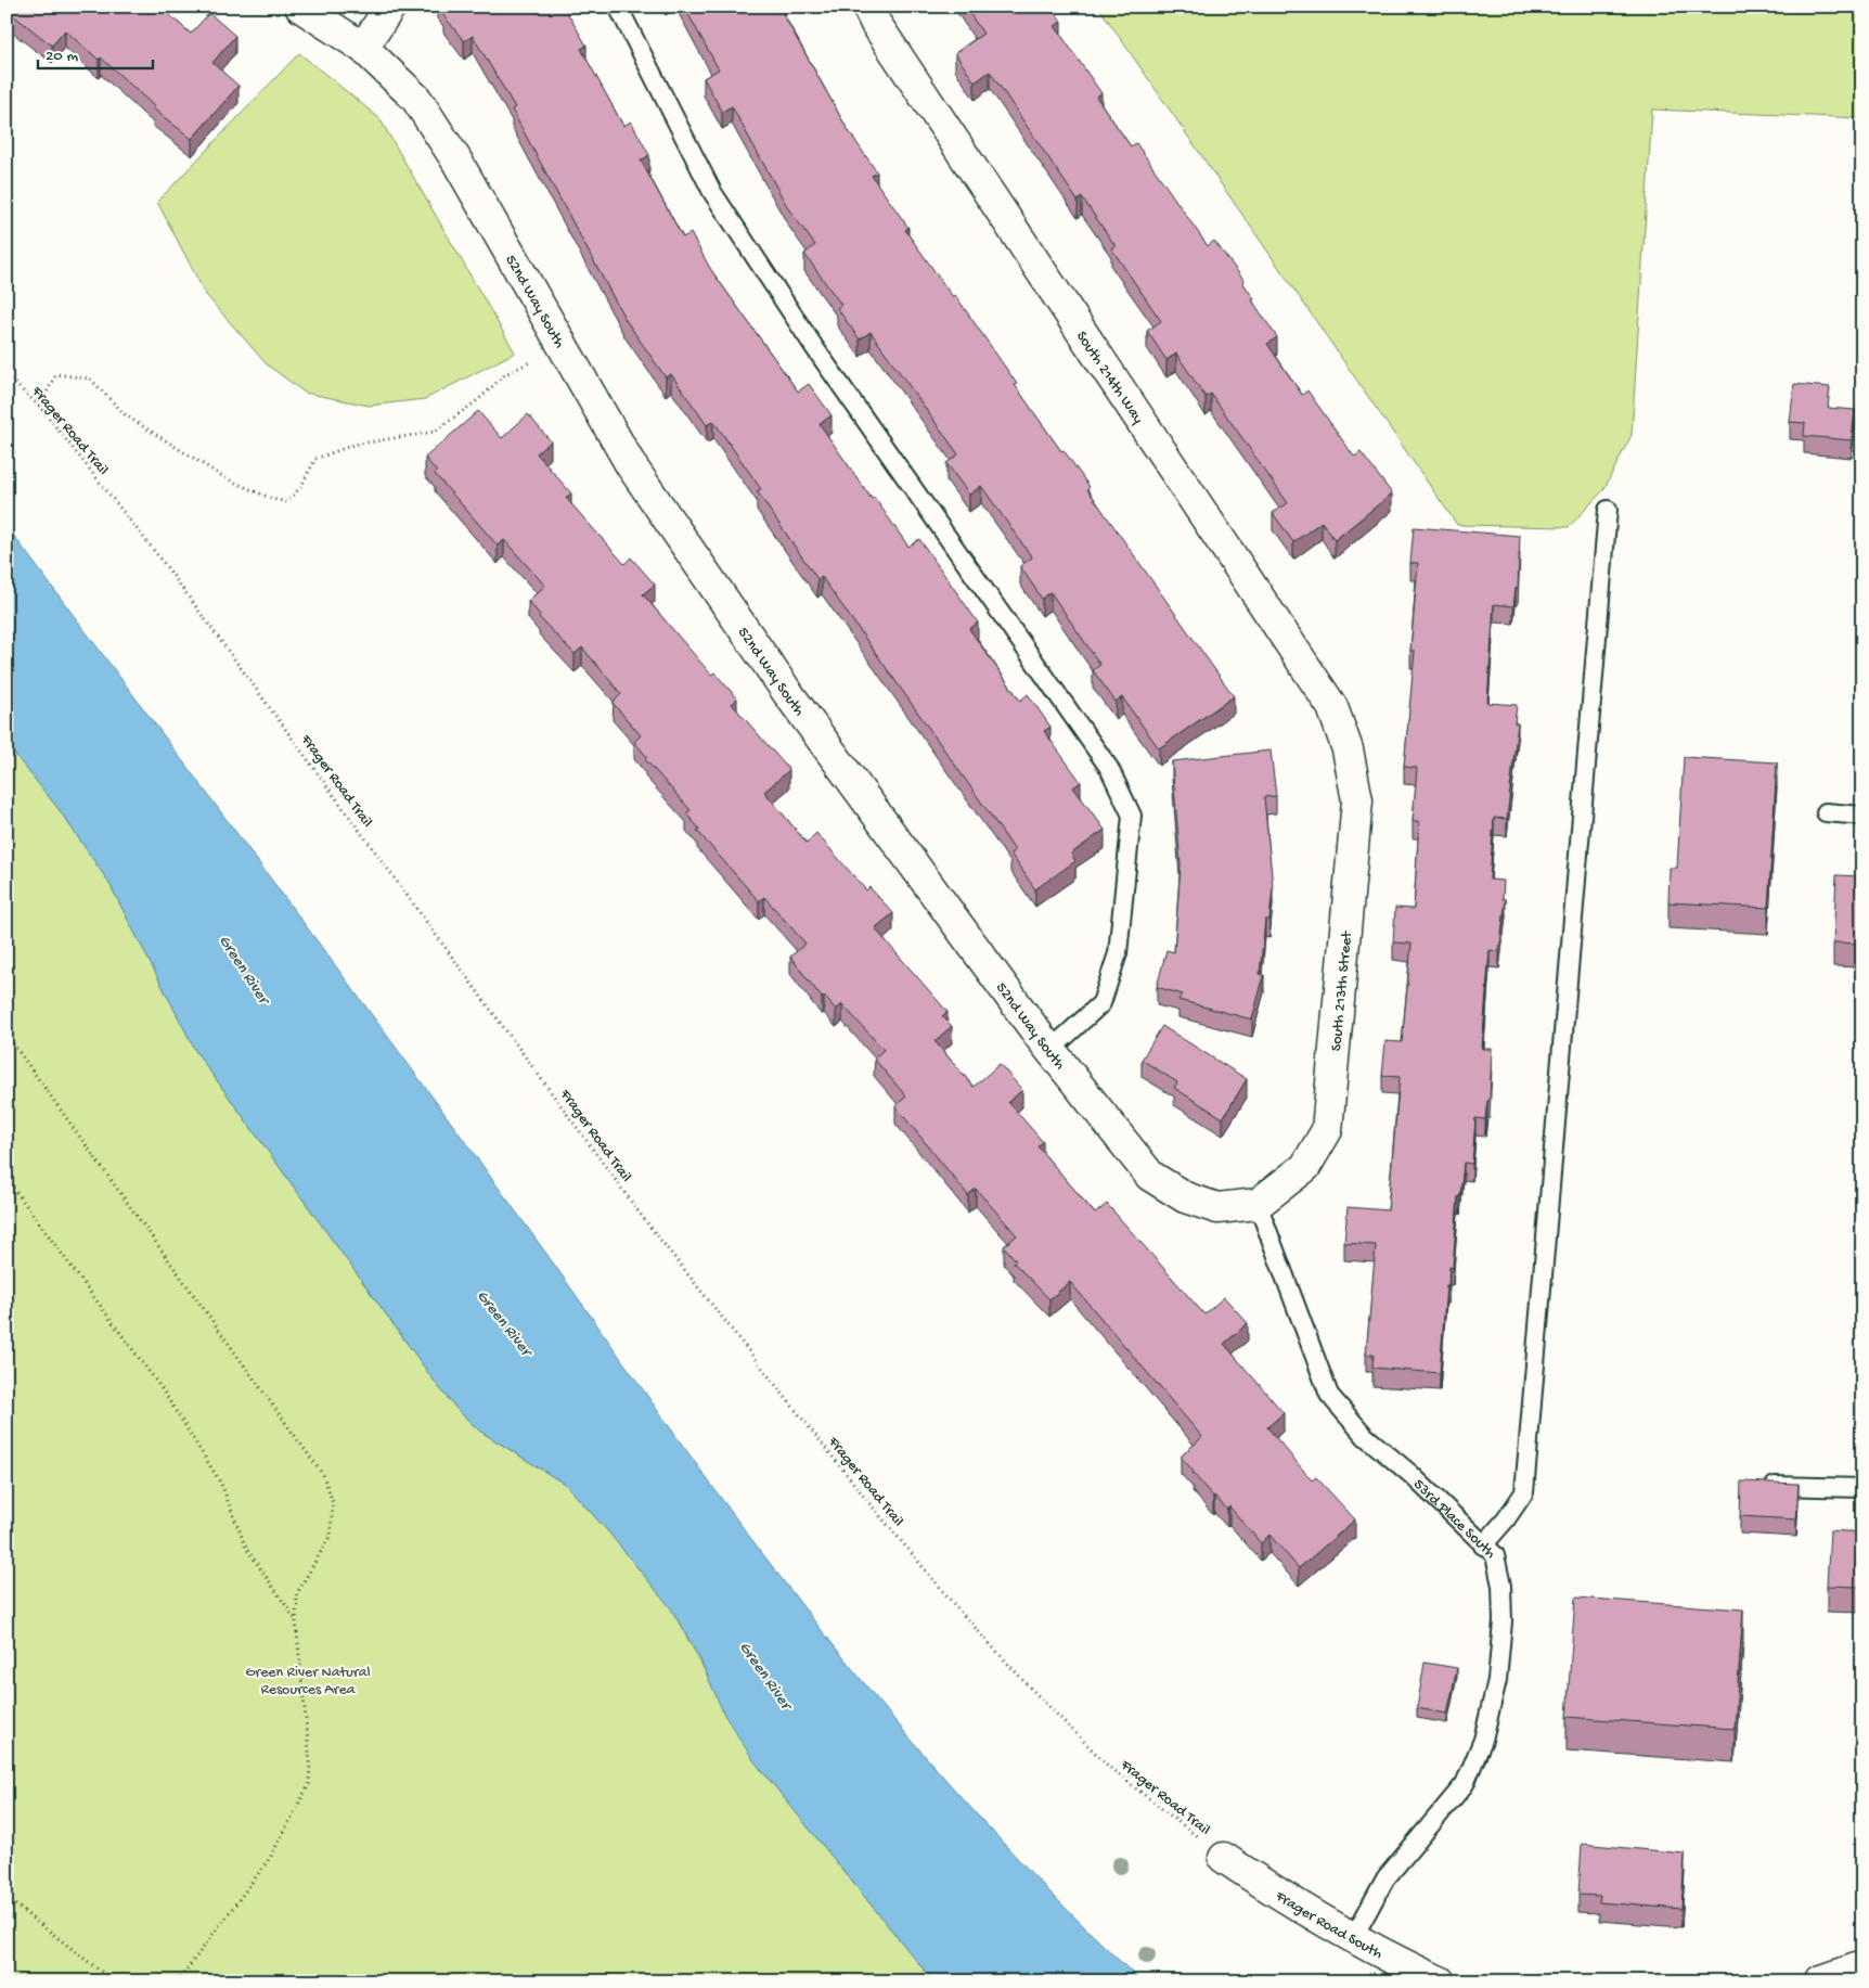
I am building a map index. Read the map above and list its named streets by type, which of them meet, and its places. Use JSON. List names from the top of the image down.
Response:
{
  "streets": {
    "street": [
      "52nd Way South",
      "South 214th Way",
      "South 213th Street",
      "Frager Road South"
    ],
    "lane": ["53rd Place South"],
    "path": ["Frager Road Trail"]
  },
  "crossings": [
    ["52nd Way South", "South 213th Street"],
    ["52nd Way South", "53rd Place South"],
    ["South 214th Way", "South 213th Street"],
    ["Frager Road Trail", "Frager Road South"],
    ["South 213th Street", "53rd Place South"],
    ["53rd Place South", "Frager Road South"]
  ],
  "water": ["Green River"],
  "parks": ["Green River Natural Resources Area"],
  "scale_bar": "20 m"
}
